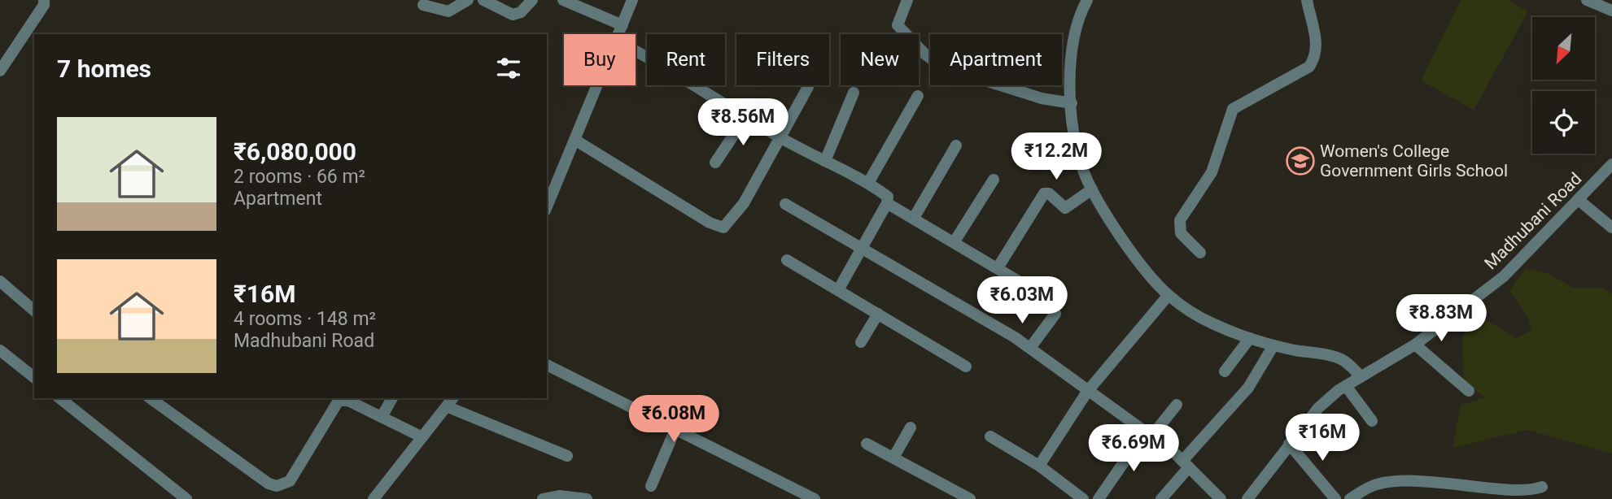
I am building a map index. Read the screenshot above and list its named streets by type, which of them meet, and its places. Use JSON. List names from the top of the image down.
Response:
{
  "streets": {
    "street": ["Madhubani Road"]
  },
  "places": {
    "school or university": ["Women's College Government Girls School"]
  },
  "north": "bottom left",
  "page": {
    "chip": [
      "Buy",
      "Rent",
      "Filters",
      "New",
      "Apartment"
    ],
    "heading": "7 homes",
    "price": [
      "₹8.56M",
      "₹12.2M",
      "₹6.03M",
      "₹8.83M",
      "₹6.08M",
      "₹16M",
      "₹6.69M"
    ],
    "list": [
      {
        "name": "₹6,080,000",
        "note": "2 rooms · 66 m² · Apartment"
      },
      {
        "name": "₹16M",
        "note": "4 rooms · 148 m² · Madhubani Road"
      }
    ]
  }
}
